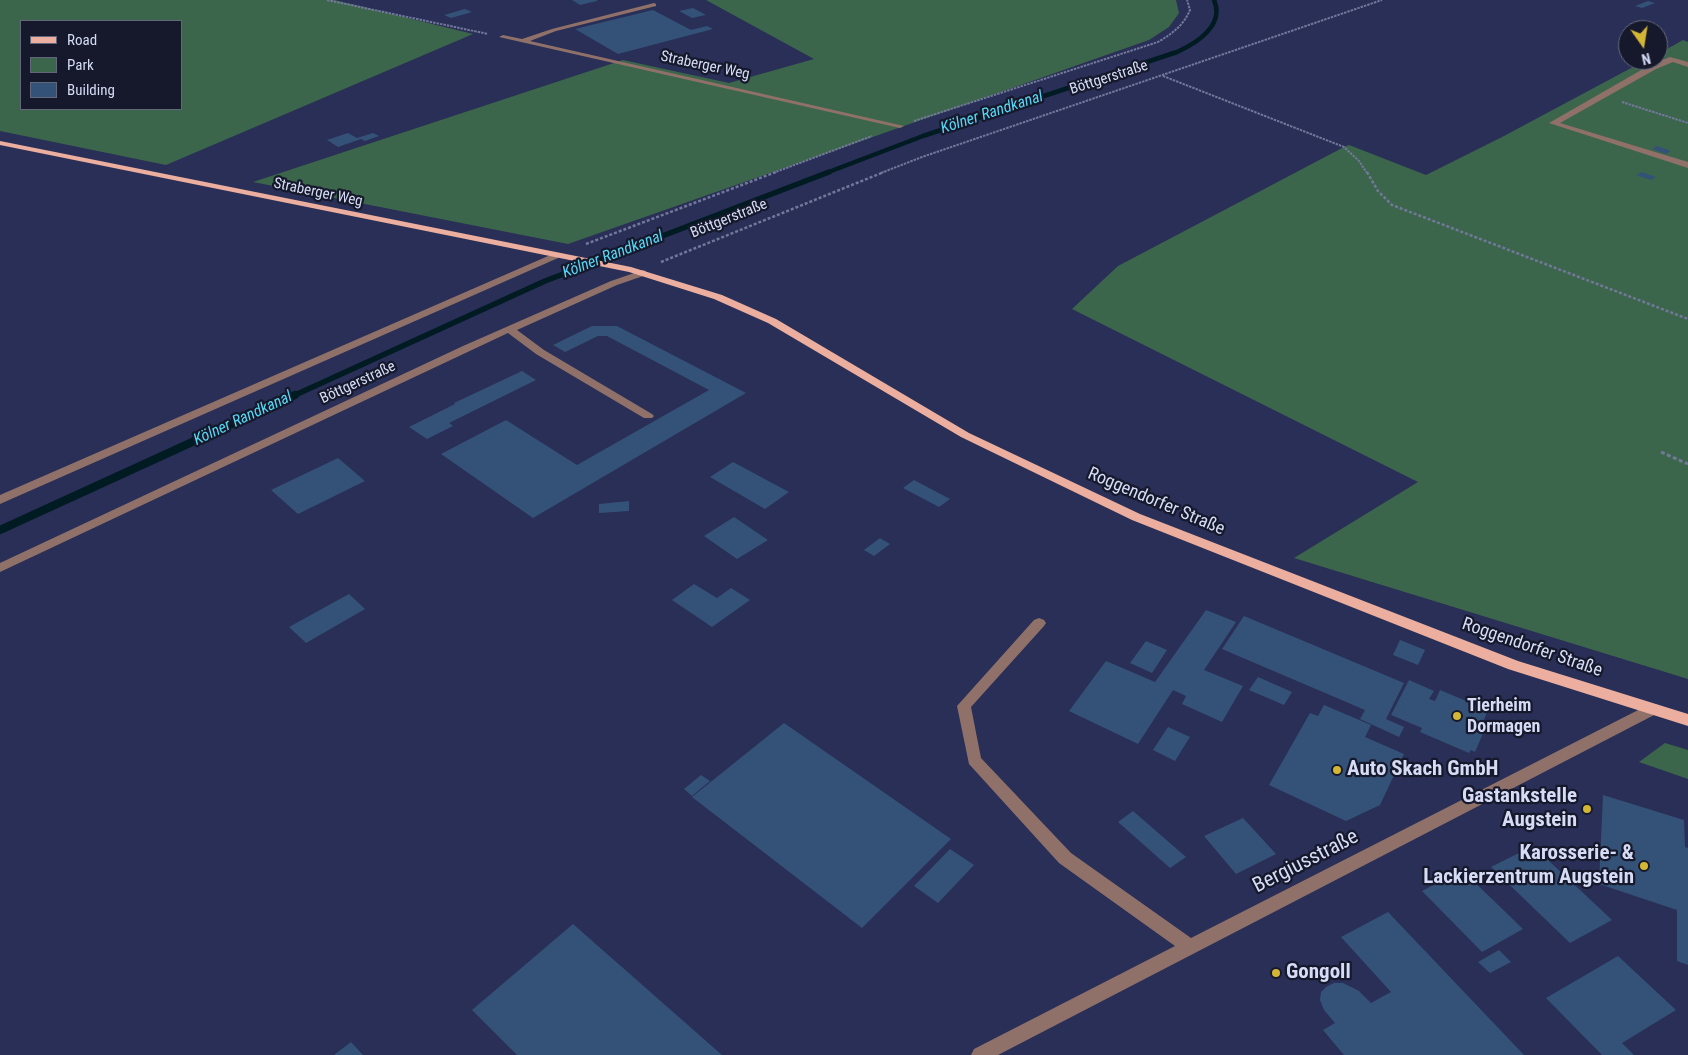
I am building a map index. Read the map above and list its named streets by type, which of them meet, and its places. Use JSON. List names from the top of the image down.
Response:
{
  "streets": {
    "main road": ["Straberger Weg", "Roggendorfer Straße"],
    "street": ["Böttgerstraße", "Bergiusstraße"]
  },
  "crossings": [
    ["Straberger Weg", "Roggendorfer Straße"],
    ["Böttgerstraße", "Roggendorfer Straße"],
    ["Roggendorfer Straße", "Bergiusstraße"]
  ],
  "water": ["Kölner Randkanal"],
  "places": [
    "Tierheim Dormagen",
    "Auto Skach GmbH",
    "Gastankstelle Augstein",
    "Karosserie- & Lackierzentrum Augstein",
    "Gongoll"
  ],
  "legend": ["Road", "Park", "Building"],
  "north": "bottom"
}
